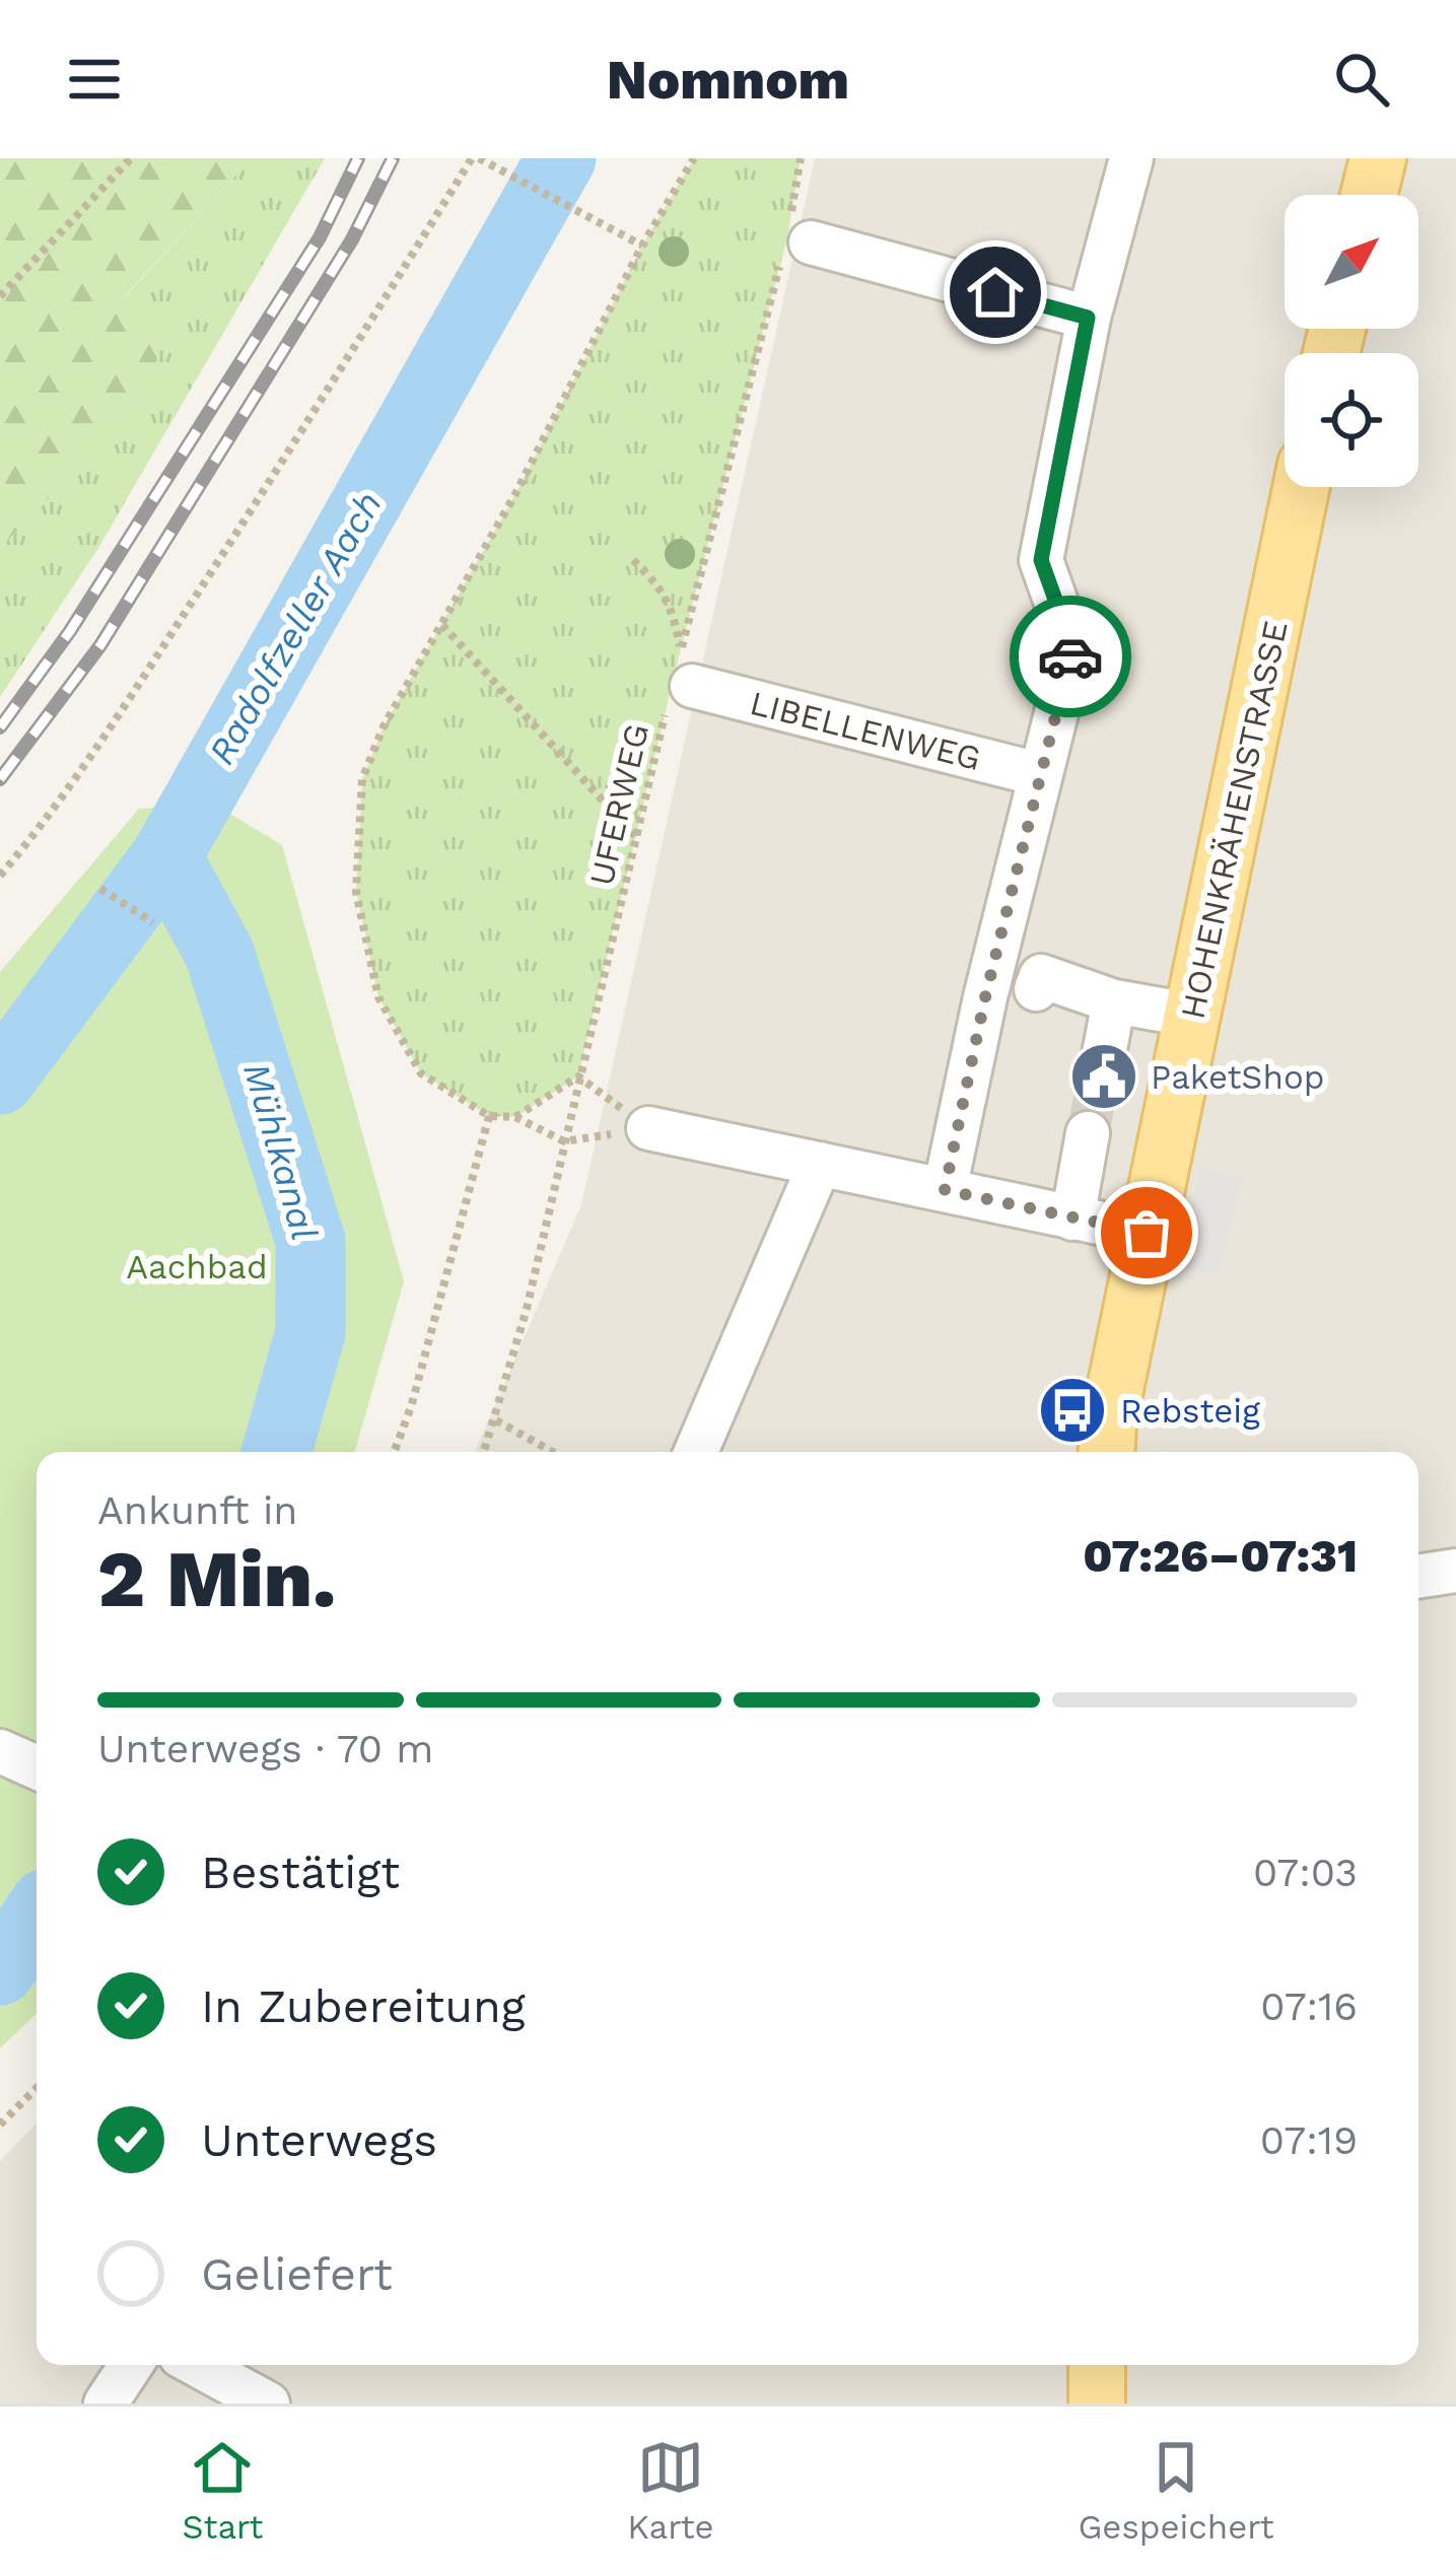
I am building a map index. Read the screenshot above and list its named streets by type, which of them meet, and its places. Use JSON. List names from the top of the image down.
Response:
{
  "streets": {
    "main road": ["HOHENKRÄHENSTRASSE"],
    "street": ["LIBELLENWEG"],
    "path": ["UFERWEG"]
  },
  "crossings": [
    ["LIBELLENWEG", "UFERWEG"]
  ],
  "water": ["Radolfzeller Aach", "Mühlkanal"],
  "parks": ["Aachbad"],
  "places": {
    "public building": ["PaketShop"],
    "bus stop": ["Rebsteig"]
  },
  "north": "top right",
  "page": {
    "header": "Nomnom",
    "heading": ["2 Min.", "Ankunft in", "07:26–07:31"],
    "bar": "Unterwegs · 70 m",
    "list": [
      ["Bestätigt", "07:03"],
      ["In Zubereitung", "07:16"],
      ["Unterwegs", "07:19"],
      "Geliefert"
    ],
    "tabs": ["Start", "Karte", "Gespeichert"]
  }
}
